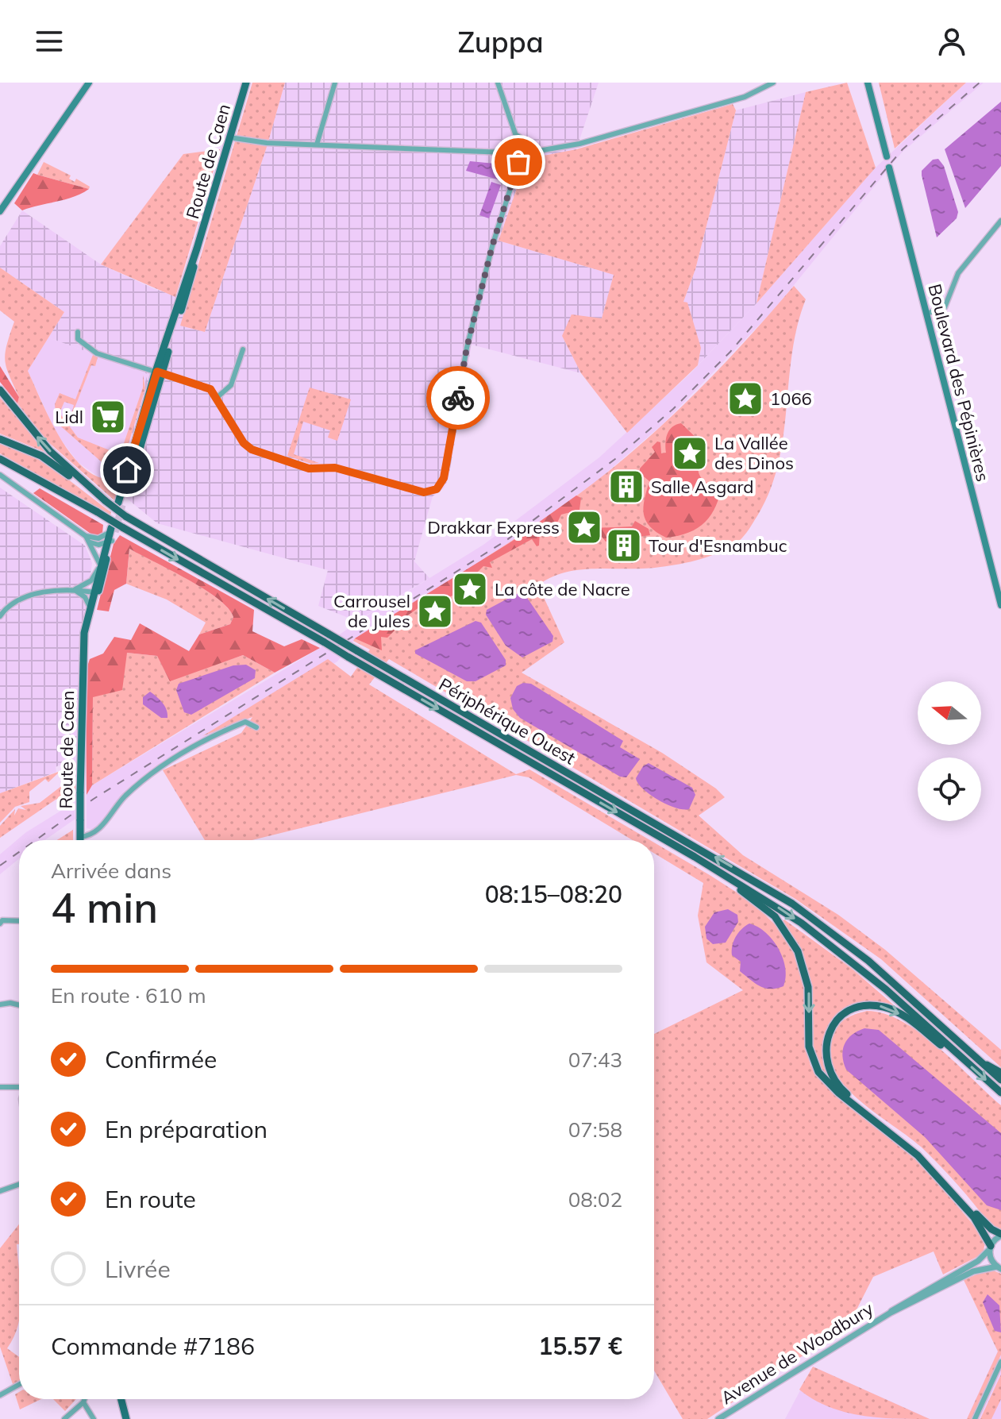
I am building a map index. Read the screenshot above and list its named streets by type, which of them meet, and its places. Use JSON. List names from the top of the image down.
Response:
{
  "streets": {
    "highway": ["Périphérique Ouest"],
    "main road": ["Route de Caen", "Boulevard des Pépinières"],
    "street": ["Avenue de Woodbury"]
  },
  "places": {
    "place": [
      "1066",
      "La Vallée des Dinos",
      "Drakkar Express",
      "La côte de Nacre",
      "Carrousel de Jules"
    ],
    "supermarket": ["Lidl"],
    "building": ["Salle Asgard", "Tour d'Esnambuc"]
  },
  "north": "left",
  "page": {
    "header": "Zuppa",
    "heading": ["4 min", "Arrivée dans", "08:15–08:20"],
    "panel": ["Commande #7186", "15.57 €"],
    "bar": "En route · 610 m",
    "list": [
      ["Confirmée", "07:43"],
      ["En préparation", "07:58"],
      ["En route", "08:02"],
      "Livrée"
    ]
  }
}
